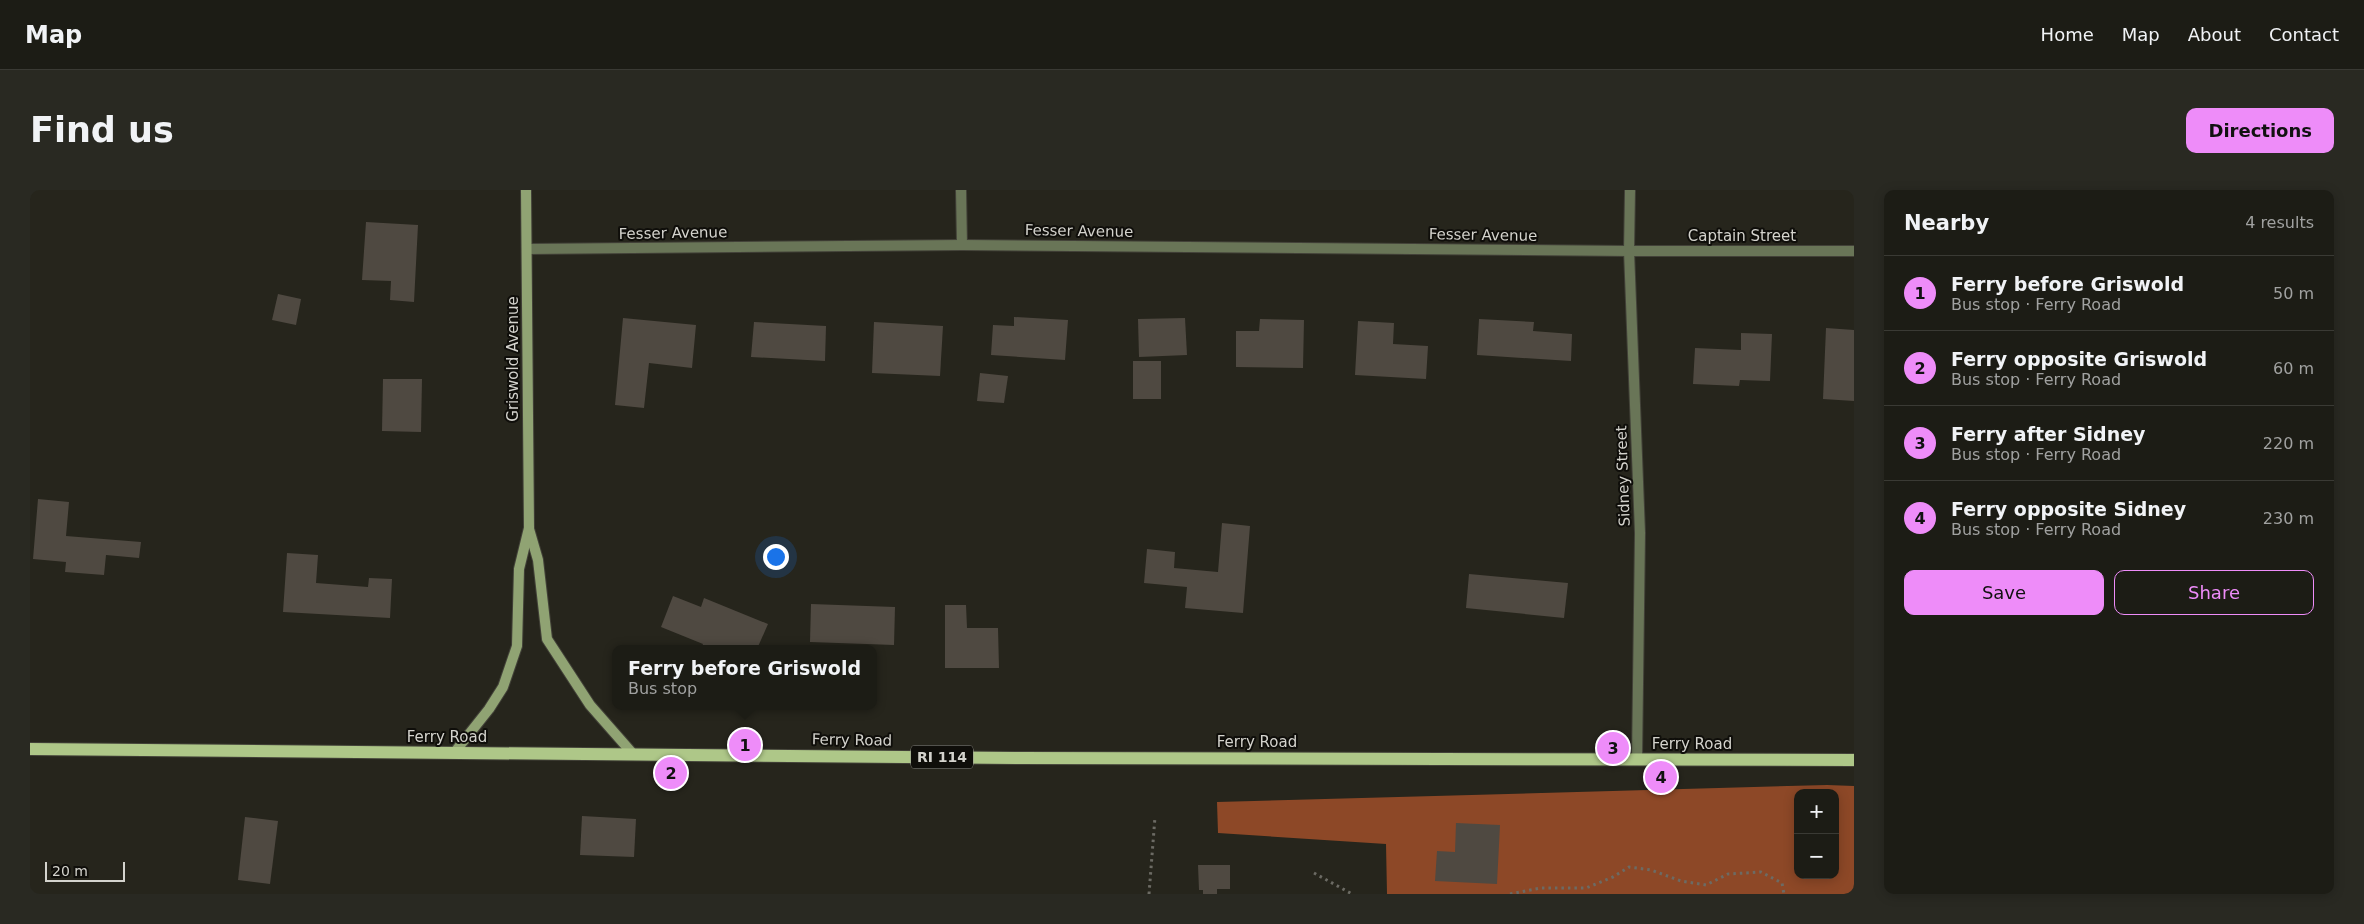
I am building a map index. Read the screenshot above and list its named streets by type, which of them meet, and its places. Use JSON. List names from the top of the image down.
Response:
{
  "streets": {
    "main road": ["Ferry Road", "RI 114"],
    "street": [
      "Fesser Avenue",
      "Captain Street",
      "Griswold Avenue",
      "Sidney Street"
    ]
  },
  "crossings": [
    ["Fesser Avenue", "Captain Street"],
    ["Fesser Avenue", "Griswold Avenue"],
    ["Fesser Avenue", "Sidney Street"],
    ["Captain Street", "Sidney Street"],
    ["Sidney Street", "Ferry Road"]
  ],
  "scale_bar": "20 m",
  "page": {
    "header": "Map",
    "nav": [
      "Home",
      "Map",
      "About",
      "Contact"
    ],
    "buttons": [
      "Directions",
      ["Save", "Share"]
    ],
    "title": "Find us",
    "heading": ["Nearby", "4 results"],
    "list": [
      {
        "mark": "1",
        "name": "Ferry before Griswold",
        "note": "Bus stop · Ferry Road",
        "value": "50 m"
      },
      {
        "mark": "2",
        "name": "Ferry opposite Griswold",
        "note": "Bus stop · Ferry Road",
        "value": "60 m"
      },
      {
        "mark": "3",
        "name": "Ferry after Sidney",
        "note": "Bus stop · Ferry Road",
        "value": "220 m"
      },
      {
        "mark": "4",
        "name": "Ferry opposite Sidney",
        "note": "Bus stop · Ferry Road",
        "value": "230 m"
      }
    ],
    "popup": ["Ferry before Griswold", "Bus stop"],
    "pins": [
      "1",
      "3",
      "2",
      "4"
    ],
    "map_buttons": ["+", "−"],
    "scale": "20 m"
  }
}
